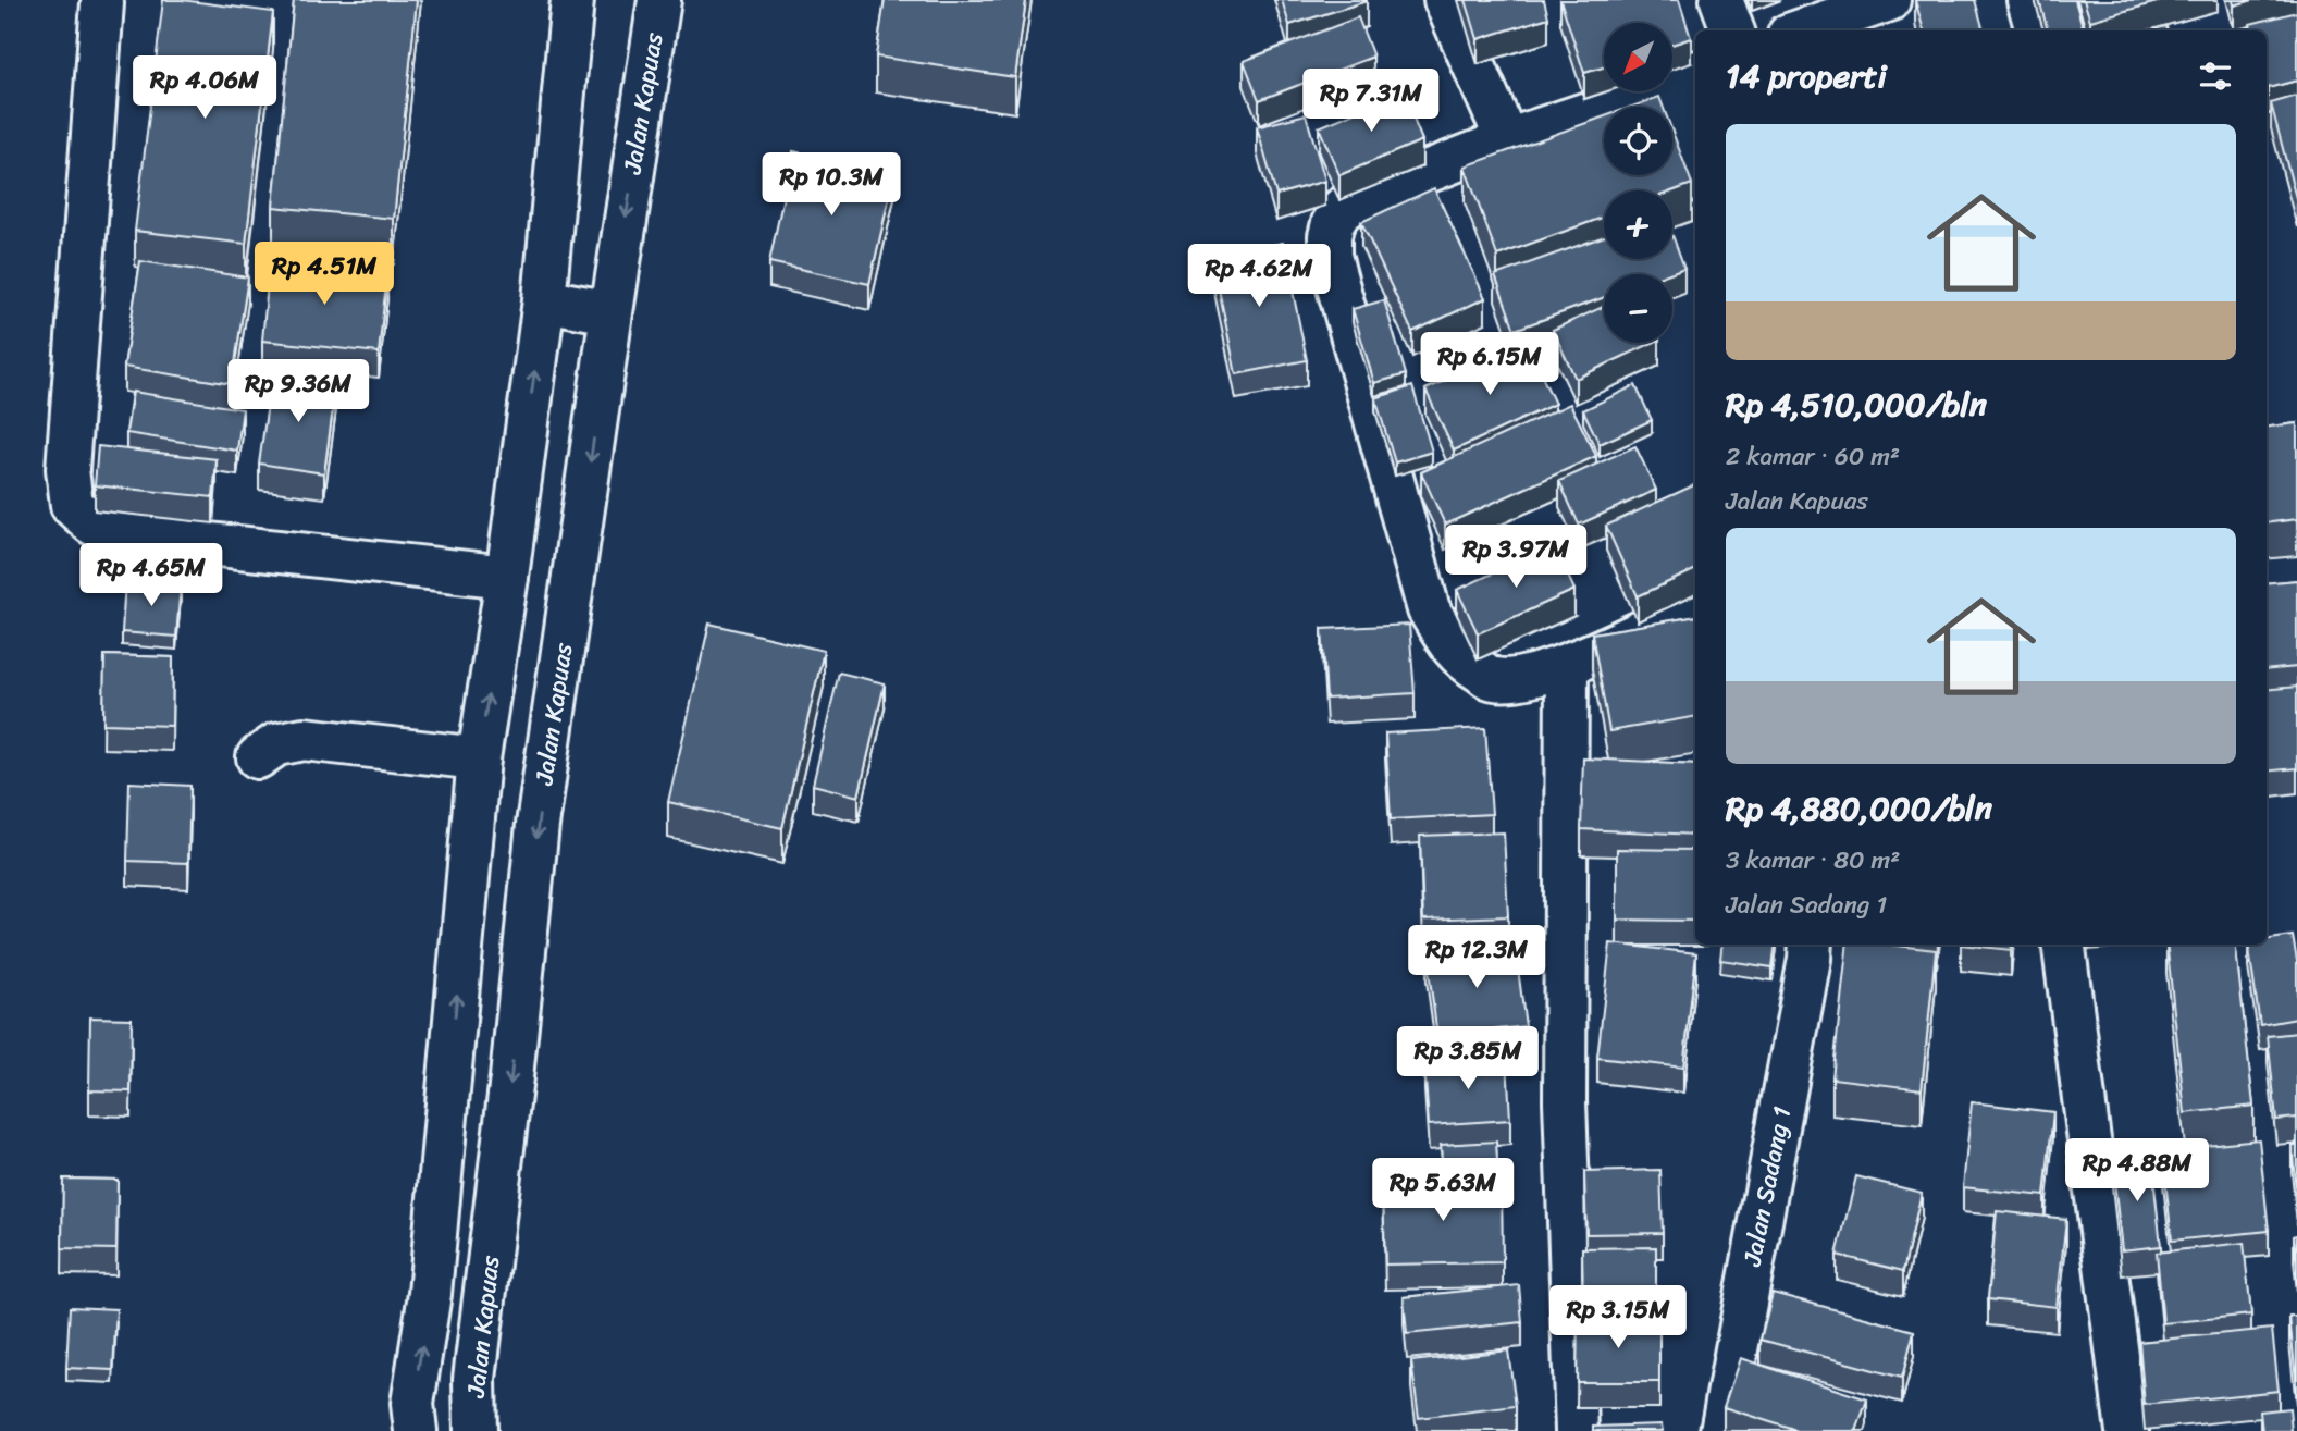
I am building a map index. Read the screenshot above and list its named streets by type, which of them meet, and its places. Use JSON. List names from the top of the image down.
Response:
{
  "streets": {
    "street": ["Jalan Kapuas", "Jalan Sadang 1"]
  },
  "north": "bottom left",
  "page": {
    "map_buttons": ["+", "−"],
    "heading": "14 properti",
    "price": [
      "Rp 4.06M",
      "Rp 7.31M",
      "Rp 10.3M",
      "Rp 4.51M",
      "Rp 4.62M",
      "Rp 6.15M",
      "Rp 9.36M",
      "Rp 3.97M",
      "Rp 4.65M",
      "Rp 12.3M",
      "Rp 3.85M",
      "Rp 4.88M",
      "Rp 5.63M",
      "Rp 3.15M"
    ],
    "list": [
      {
        "name": "Rp 4,510,000/bln",
        "note": "2 kamar · 60 m² · Jalan Kapuas"
      },
      {
        "name": "Rp 4,880,000/bln",
        "note": "3 kamar · 80 m² · Jalan Sadang 1"
      }
    ]
  }
}
